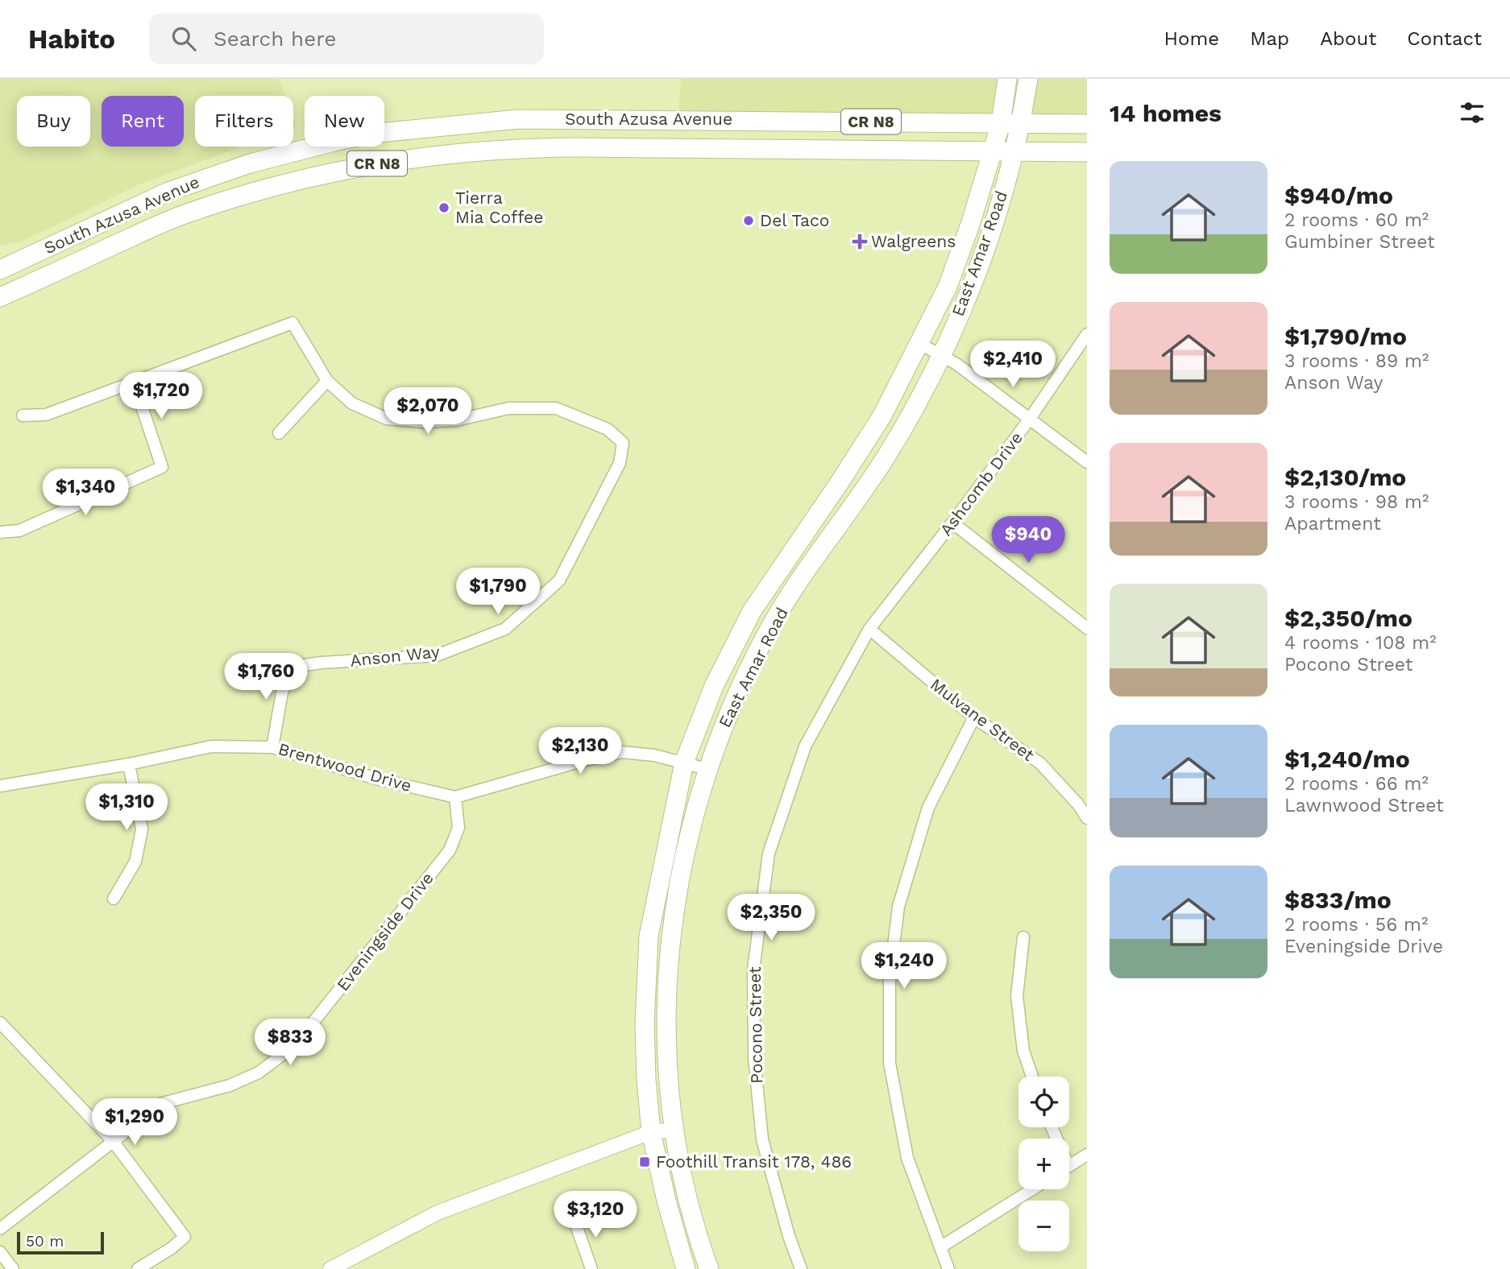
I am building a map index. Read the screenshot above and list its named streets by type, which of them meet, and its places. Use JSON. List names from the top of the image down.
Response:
{
  "streets": {
    "main road": ["South Azusa Avenue", "CR N8", "East Amar Road"],
    "street": [
      "Ashcomb Drive",
      "Anson Way",
      "Mulvane Street",
      "Brentwood Drive",
      "Eveningside Drive",
      "Pocono Street"
    ]
  },
  "crossings": [
    ["South Azusa Avenue", "East Amar Road"],
    ["Ashcomb Drive", "Mulvane Street"],
    ["Ashcomb Drive", "Pocono Street"],
    ["Anson Way", "Brentwood Drive"],
    ["Mulvane Street", "Pocono Street"],
    ["Brentwood Drive", "Eveningside Drive"]
  ],
  "places": {
    "other": ["Tierra Mia Coffee", "Del Taco"],
    "health": ["Walgreens"],
    "transit": ["Foothill Transit 178, 486"]
  },
  "scale_bar": "50 m",
  "page": {
    "header": "Habito",
    "search": "Search here",
    "nav": [
      "Home",
      "Map",
      "About",
      "Contact"
    ],
    "heading": "14 homes",
    "chip": [
      "Buy",
      "Rent",
      "Filters",
      "New"
    ],
    "list": [
      {
        "name": "$940/mo",
        "note": "2 rooms · 60 m² · Gumbiner Street"
      },
      {
        "name": "$1,790/mo",
        "note": "3 rooms · 89 m² · Anson Way"
      },
      {
        "name": "$2,130/mo",
        "note": "3 rooms · 98 m² · Apartment"
      },
      {
        "name": "$2,350/mo",
        "note": "4 rooms · 108 m² · Pocono Street"
      },
      {
        "name": "$1,240/mo",
        "note": "2 rooms · 66 m² · Lawnwood Street"
      },
      {
        "name": "$833/mo",
        "note": "2 rooms · 56 m² · Eveningside Drive"
      }
    ],
    "price": [
      "$2,410",
      "$1,720",
      "$2,070",
      "$1,340",
      "$940",
      "$1,790",
      "$1,760",
      "$2,130",
      "$1,310",
      "$2,350",
      "$1,240",
      "$833",
      "$1,290",
      "$3,120"
    ],
    "map_buttons": ["+", "−"],
    "scale": "50 m"
  }
}
